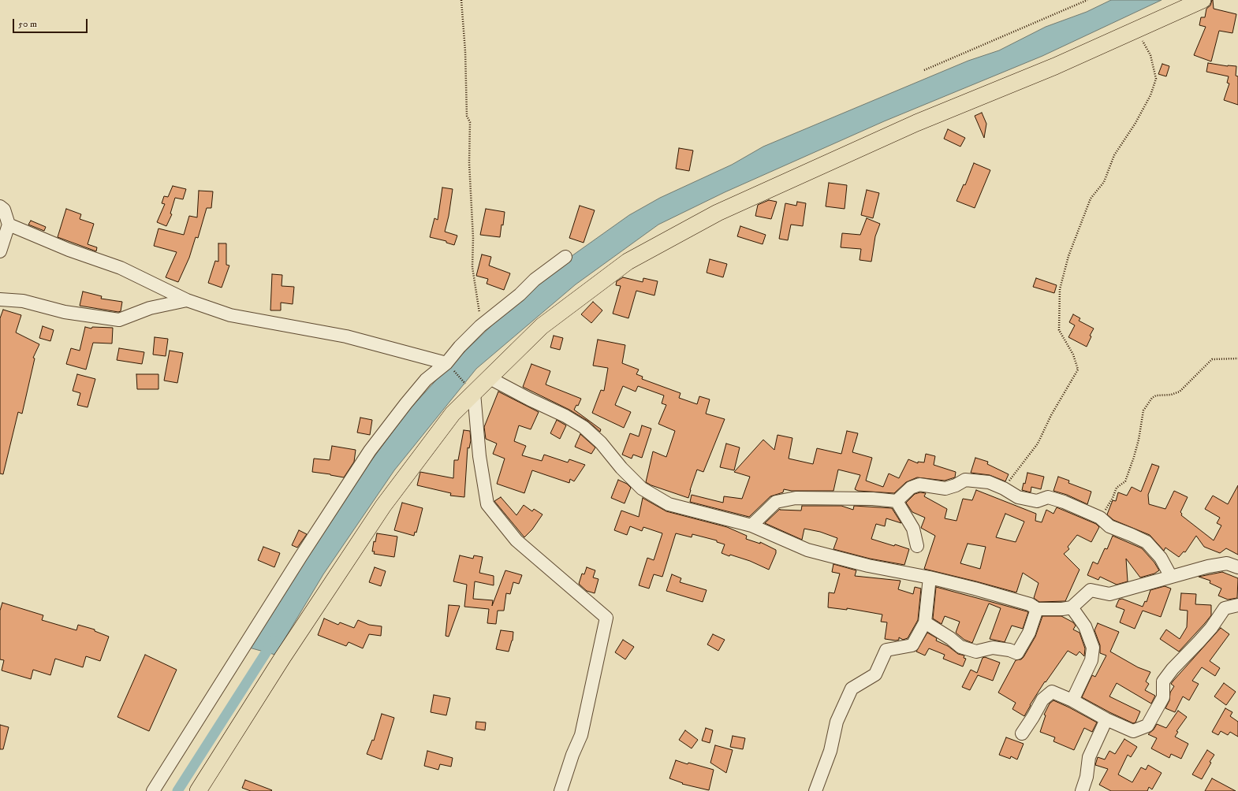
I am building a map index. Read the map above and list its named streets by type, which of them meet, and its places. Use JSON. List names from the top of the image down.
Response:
{
  "scale_bar": "50 m"
}
